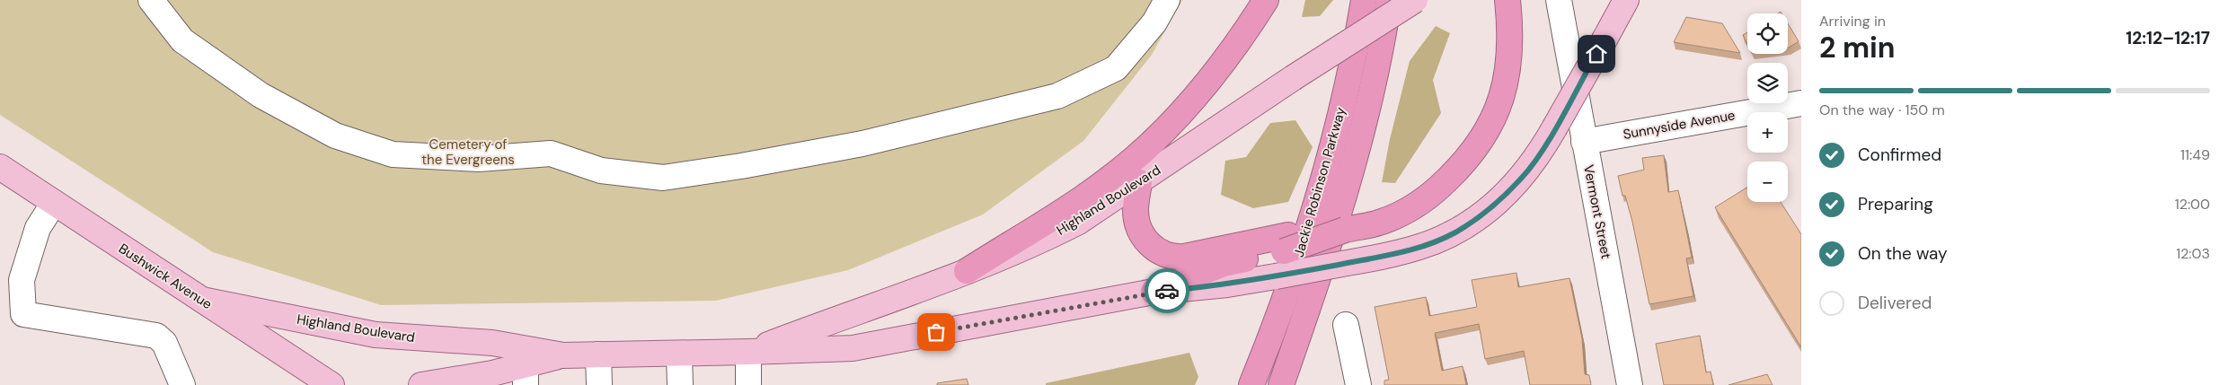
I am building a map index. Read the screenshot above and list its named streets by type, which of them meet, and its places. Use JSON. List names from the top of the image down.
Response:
{
  "streets": {
    "highway": ["Jackie Robinson Parkway"],
    "main road": ["Highland Boulevard", "Bushwick Avenue"],
    "street": ["Sunnyside Avenue", "Vermont Street"]
  },
  "crossings": [
    ["Sunnyside Avenue", "Vermont Street"],
    ["Highland Boulevard", "Bushwick Avenue"]
  ],
  "parks": ["Cemetery of the Evergreens"],
  "page": {
    "heading": ["2 min", "Arriving in", "12:12–12:17"],
    "map_buttons": ["+", "−"],
    "bar": "On the way · 150 m",
    "list": [
      ["Confirmed", "11:49"],
      ["Preparing", "12:00"],
      ["On the way", "12:03"],
      "Delivered"
    ]
  }
}
